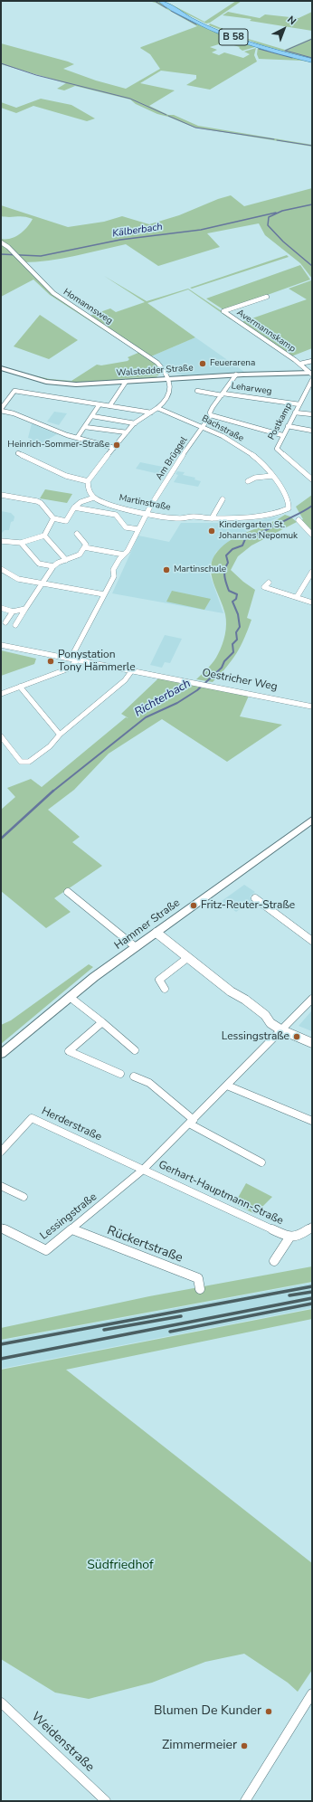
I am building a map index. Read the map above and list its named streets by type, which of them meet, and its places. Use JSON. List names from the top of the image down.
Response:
{
  "streets": {
    "main road": ["B 58", "Walstedder Straße", "Hammer Straße"],
    "street": [
      "Homannsweg",
      "Avermannskamp",
      "Leharweg",
      "Postkamp",
      "Bachstraße",
      "Am Brüggel",
      "Martinstraße",
      "Oestricher Weg",
      "Herderstraße",
      "Gerhart-Hauptmann-Straße",
      "Lessingstraße",
      "Rückertstraße",
      "Weidenstraße"
    ]
  },
  "crossings": [
    ["Homannsweg", "Walstedder Straße"],
    ["Avermannskamp", "Walstedder Straße"],
    ["Walstedder Straße", "Am Brüggel"],
    ["Leharweg", "Postkamp"],
    ["Leharweg", "Am Brüggel"],
    ["Bachstraße", "Am Brüggel"],
    ["Bachstraße", "Martinstraße"],
    ["Am Brüggel", "Martinstraße"],
    ["Am Brüggel", "Oestricher Weg"],
    ["Herderstraße", "Gerhart-Hauptmann-Straße"],
    ["Herderstraße", "Lessingstraße"],
    ["Gerhart-Hauptmann-Straße", "Lessingstraße"],
    ["Lessingstraße", "Rückertstraße"]
  ],
  "water": ["Kälberbach", "Richterbach"],
  "parks": ["Südfriedhof"],
  "places": [
    "Feuerarena",
    "Heinrich-Sommer-Straße",
    "Kindergarten St. Johannes Nepomuk",
    "Martinschule",
    "Ponystation Tony Hämmerle",
    "Fritz-Reuter-Straße",
    "Lessingstraße",
    "Blumen De Kunder",
    "Zimmermeier"
  ],
  "north": "top right"
}
